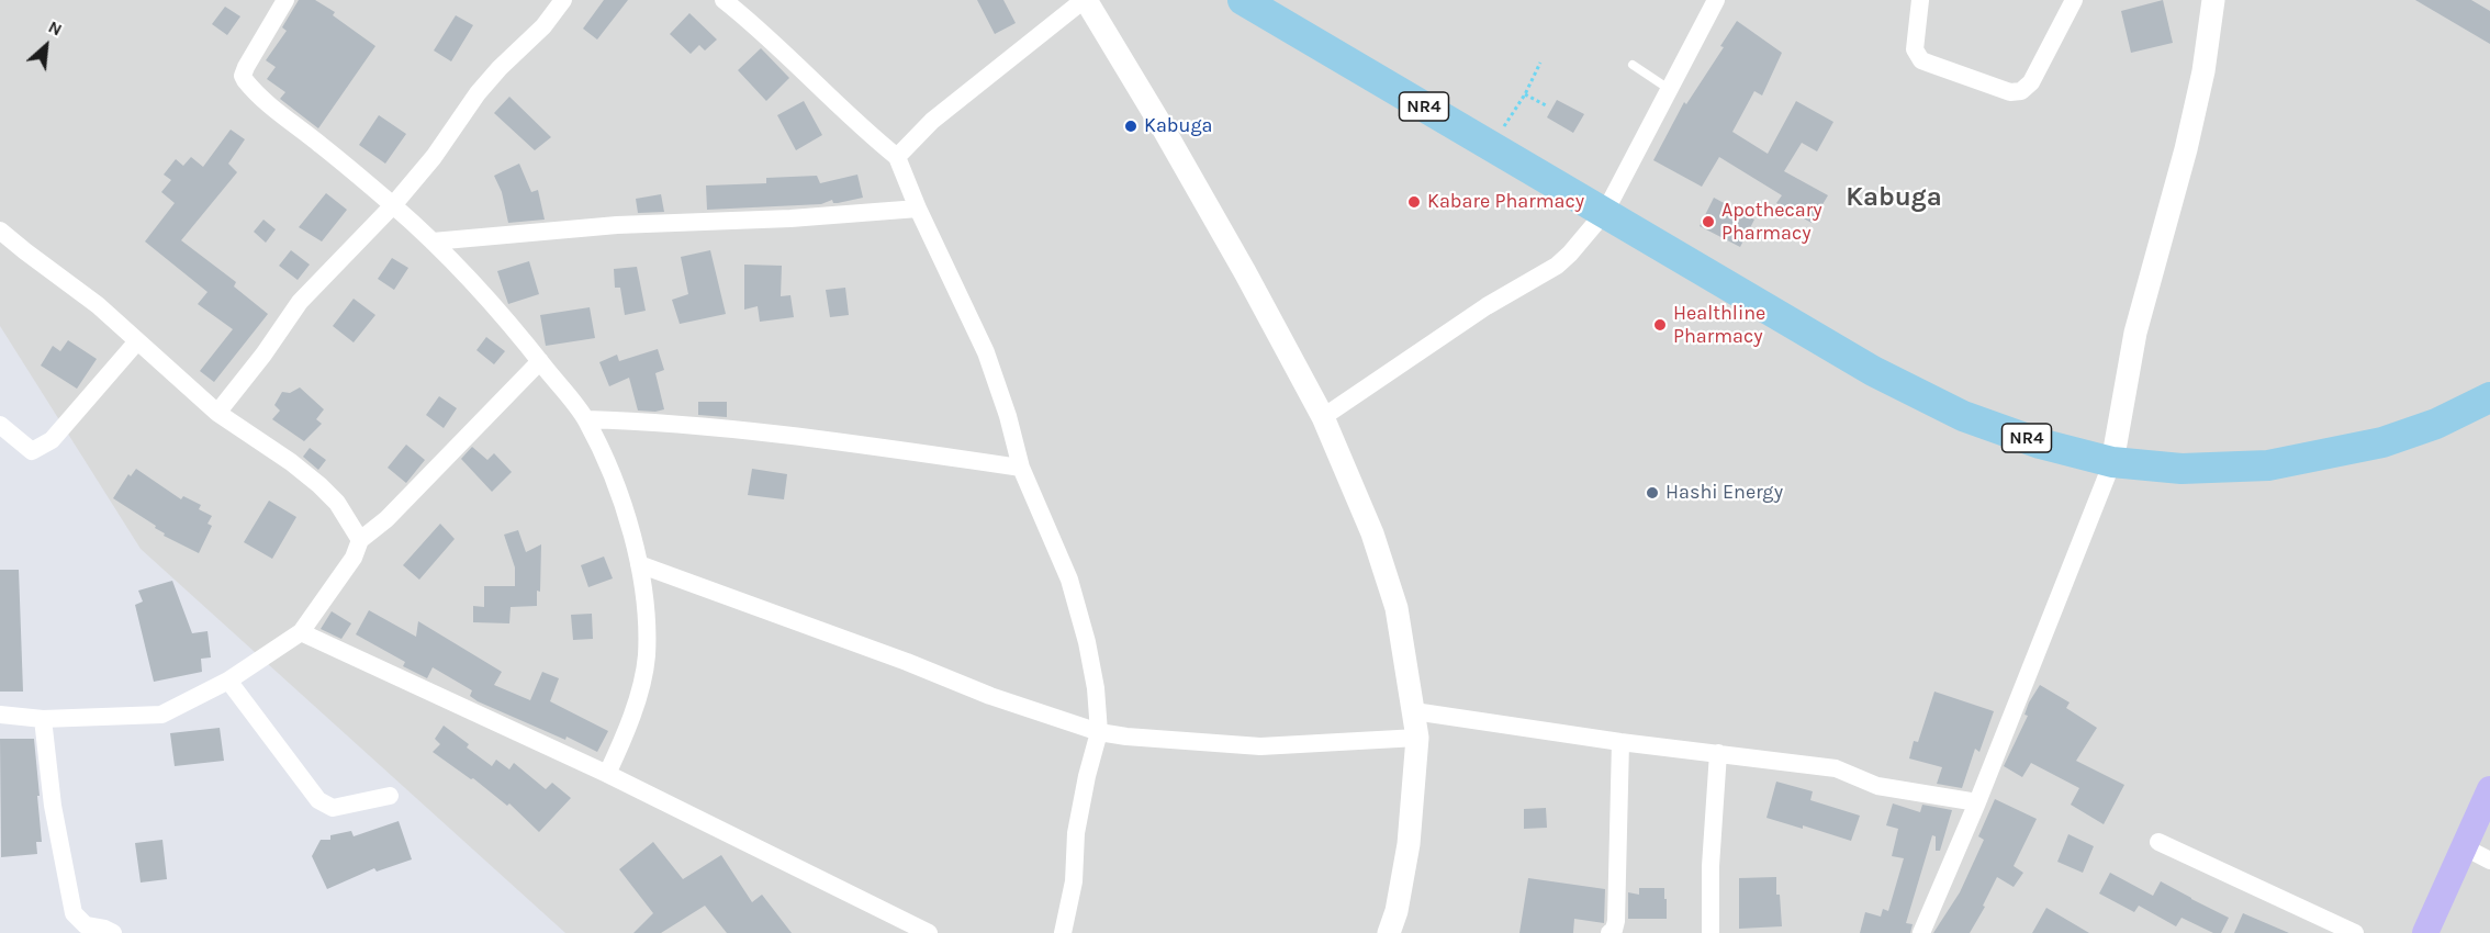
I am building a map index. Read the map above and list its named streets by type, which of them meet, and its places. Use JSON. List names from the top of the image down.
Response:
{
  "streets": {
    "highway": ["NR4"]
  },
  "districts": ["Kabuga"],
  "places": [
    "Kabuga",
    "Kabare Pharmacy",
    "Apothecary Pharmacy",
    "Healthline Pharmacy",
    "Hashi Energy"
  ],
  "north": "top right"
}
